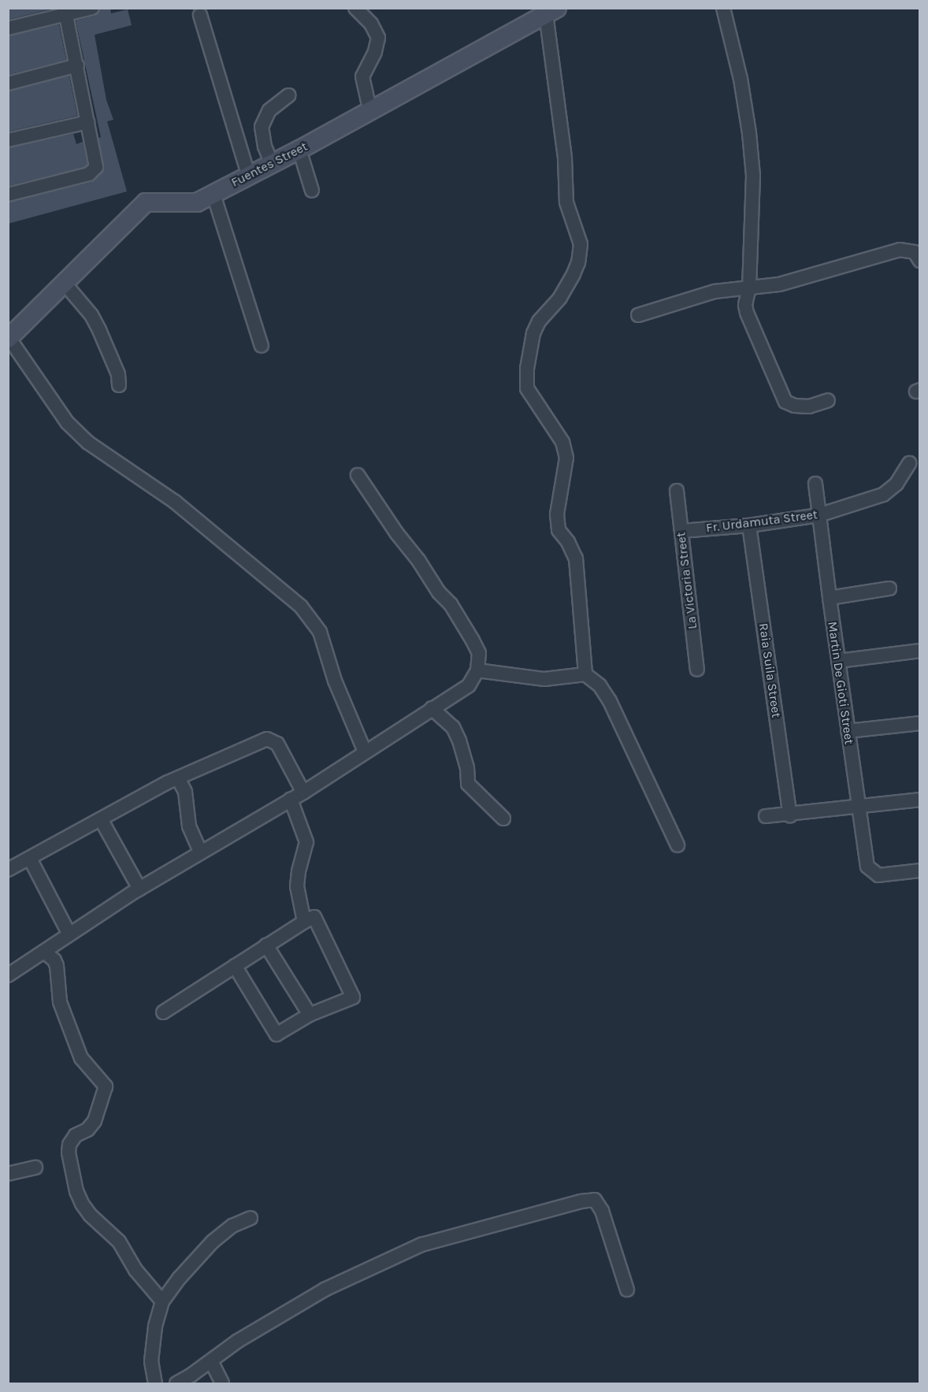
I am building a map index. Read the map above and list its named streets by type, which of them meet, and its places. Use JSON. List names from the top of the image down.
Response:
{
  "streets": {
    "street": [
      "Fuentes Street",
      "Fr. Urdamuta Street",
      "La Victoria Street",
      "Raia Suila Street",
      "Martin De Gioti Street"
    ]
  },
  "crossings": [
    ["Fr. Urdamuta Street", "La Victoria Street"],
    ["Fr. Urdamuta Street", "Raia Suila Street"],
    ["Fr. Urdamuta Street", "Martin De Gioti Street"]
  ]
}
